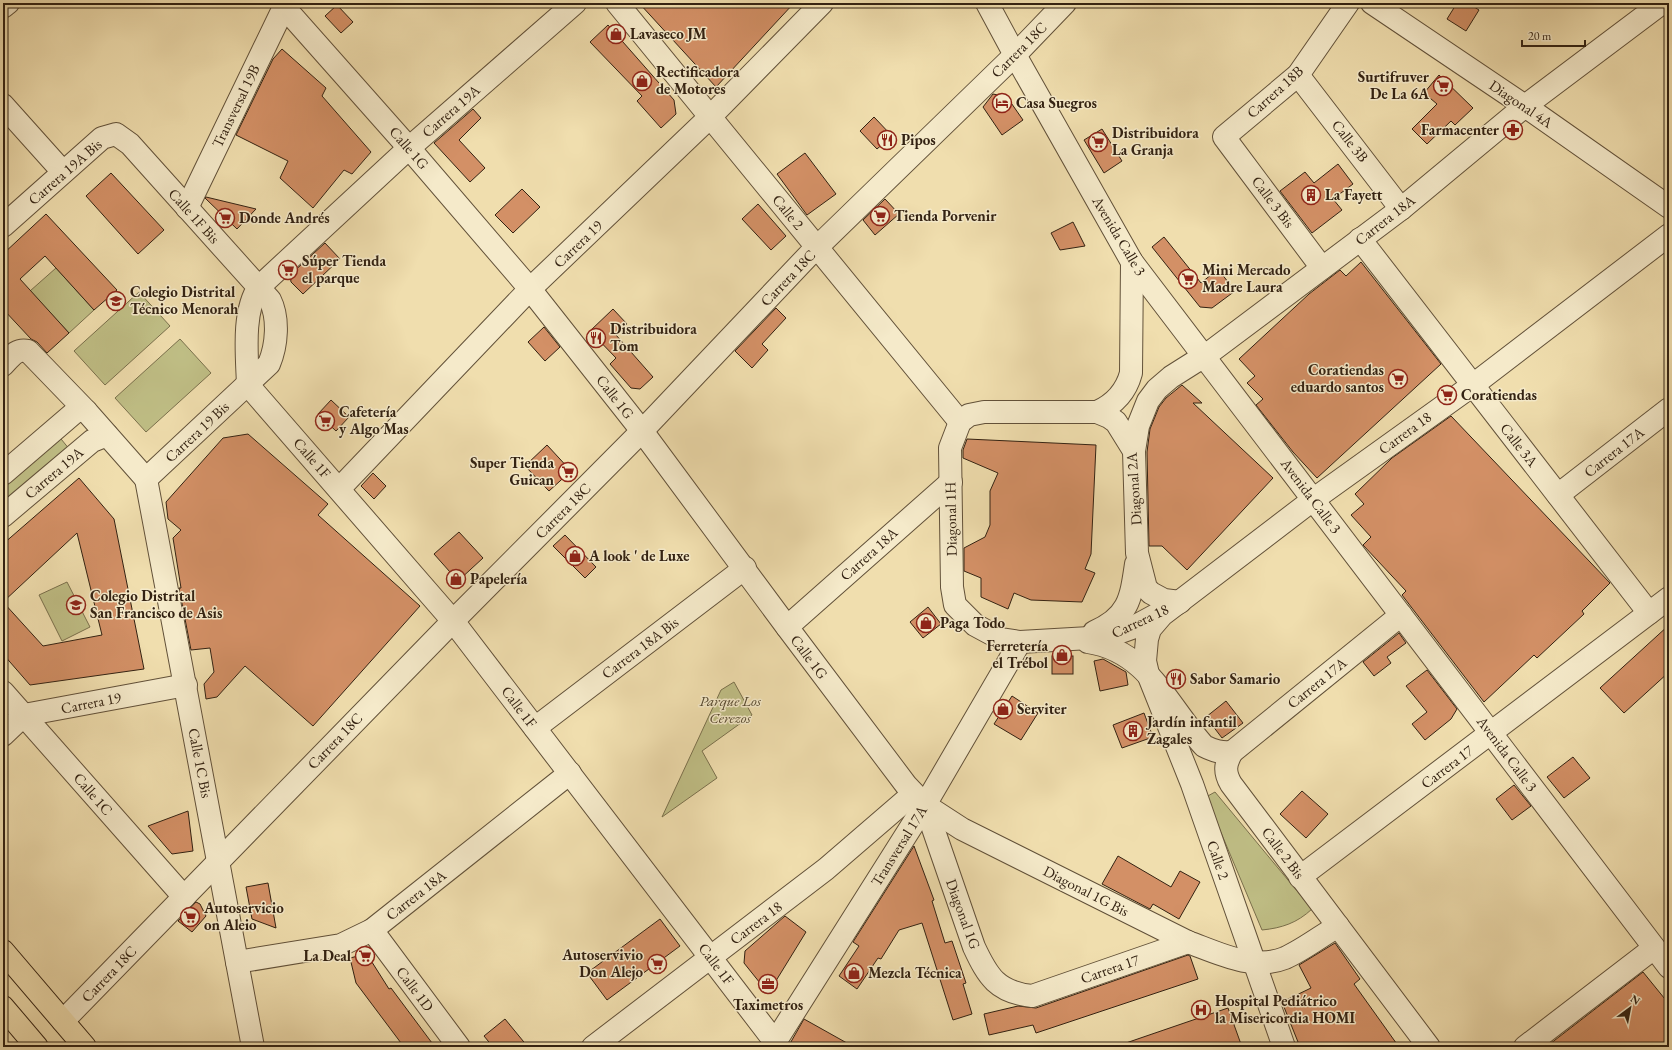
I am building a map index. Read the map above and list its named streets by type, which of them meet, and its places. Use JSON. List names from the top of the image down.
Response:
{
  "streets": {
    "street": [
      "Carrera 18C",
      "Carrera 18B",
      "Diagonal 4A",
      "Transversal 19B",
      "Carrera 19A",
      "Calle 3B",
      "Calle 1G",
      "Carrera 19A Bis",
      "Calle 3 Bis",
      "Calle 2",
      "Calle 1F Bis",
      "Carrera 18A",
      "Avenida Calle 3",
      "Carrera 19",
      "Carrera 19 Bis",
      "Carrera 18",
      "Calle 3A",
      "Carrera 17A",
      "Calle 1F",
      "Diagonal 2A",
      "Diagonal 1H",
      "Carrera 18A Bis",
      "Calle 1C Bis",
      "Carrera 17",
      "Calle 1C",
      "Transversal 17A",
      "Calle 2 Bis",
      "Diagonal 1G Bis",
      "Diagonal 1G",
      "Calle 1D"
    ]
  },
  "crossings": [
    ["Carrera 18C", "Calle 1G"],
    ["Carrera 18C", "Calle 2"],
    ["Carrera 18C", "Avenida Calle 3"],
    ["Carrera 18C", "Calle 1F"],
    ["Carrera 18C", "Calle 1C Bis"],
    ["Carrera 18C", "Calle 1C"],
    ["Carrera 18B", "Calle 3B"],
    ["Carrera 18B", "Calle 3 Bis"],
    ["Diagonal 4A", "Carrera 18A"],
    ["Transversal 19B", "Calle 1G"],
    ["Transversal 19B", "Calle 1F Bis"],
    ["Carrera 19A", "Calle 1G"],
    ["Carrera 19A", "Calle 1F Bis"],
    ["Carrera 19A", "Carrera 19 Bis"],
    ["Calle 3B", "Carrera 18A"],
    ["Calle 1G", "Carrera 18A"],
    ["Calle 1G", "Carrera 19"],
    ["Calle 1G", "Carrera 18"],
    ["Calle 1G", "Carrera 18A Bis"],
    ["Calle 1G", "Transversal 17A"],
    ["Calle 1G", "Diagonal 1G Bis"],
    ["Calle 1G", "Diagonal 1G"],
    ["Carrera 19A Bis", "Calle 1F Bis"],
    ["Calle 3 Bis", "Carrera 18A"],
    ["Calle 2", "Carrera 19"],
    ["Calle 2", "Carrera 18"],
    ["Calle 2", "Diagonal 1H"],
    ["Calle 2", "Diagonal 1G Bis"],
    ["Calle 1F Bis", "Carrera 19 Bis"],
    ["Carrera 18A", "Avenida Calle 3"],
    ["Carrera 18A", "Calle 3A"],
    ["Carrera 18A", "Calle 1F"],
    ["Carrera 18A", "Diagonal 2A"],
    ["Carrera 18A", "Diagonal 1H"],
    ["Carrera 18A", "Calle 1C Bis"],
    ["Carrera 18A", "Calle 1D"],
    ["Avenida Calle 3", "Carrera 18"],
    ["Avenida Calle 3", "Carrera 17A"],
    ["Avenida Calle 3", "Carrera 17"],
    ["Carrera 19", "Calle 1F"],
    ["Carrera 19", "Calle 1C Bis"],
    ["Carrera 19", "Calle 1C"],
    ["Carrera 19 Bis", "Calle 1F"],
    ["Carrera 19 Bis", "Calle 1C Bis"],
    ["Carrera 18", "Calle 3A"],
    ["Carrera 18", "Calle 1F"],
    ["Carrera 18", "Diagonal 2A"],
    ["Carrera 18", "Diagonal 1H"],
    ["Carrera 18", "Transversal 17A"],
    ["Carrera 18", "Diagonal 1G Bis"],
    ["Carrera 18", "Diagonal 1G"],
    ["Calle 3A", "Carrera 17A"],
    ["Calle 3A", "Carrera 17"],
    ["Carrera 17A", "Calle 2 Bis"],
    ["Calle 1F", "Carrera 18A Bis"],
    ["Calle 1F", "Transversal 17A"],
    ["Carrera 17", "Calle 2 Bis"],
    ["Carrera 17", "Diagonal 1G Bis"],
    ["Carrera 17", "Diagonal 1G"],
    ["Transversal 17A", "Diagonal 1G Bis"],
    ["Transversal 17A", "Diagonal 1G"],
    ["Calle 2 Bis", "Diagonal 1G Bis"],
    ["Diagonal 1G Bis", "Diagonal 1G"]
  ],
  "parks": ["Parque Los Cerezos"],
  "places": {
    "shop": [
      "Lavaseco JM",
      "Rectificadora de Motores",
      "A look ' de Luxe",
      "Papelería",
      "Paga Todo",
      "Ferretería el Trébol",
      "Serviter",
      "Mezcla Técnica"
    ],
    "supermarket": [
      "Surtifruver De La 6A",
      "Distribuidora La Granja",
      "Tienda Porvenir",
      "Donde Andrés",
      "Súper Tienda el parque",
      "Mini Mercado Madre Laura",
      "Coratiendas eduardo santos",
      "Coratiendas",
      "Cafetería y Algo Mas",
      "Super Tienda Guican",
      "Autoservicio on Aleio",
      "La Deal",
      "Autoservivio Don Alejo"
    ],
    "hotel": ["Casa Suegros"],
    "pharmacy": ["Farmacenter"],
    "restaurant": ["Pipos", "Distribuidora Tom", "Sabor Samario"],
    "building": ["La Fayett", "Jardín infantil Zagales"],
    "school or university": ["Colegio Distrital Técnico Menorah", "Colegio Distrital San Francisco de Asis"],
    "office": ["Taximetros"],
    "hospital": ["Hospital Pediátrico la Misericordia HOMI"]
  },
  "scale_bar": "20 m",
  "north": "top right"
}
